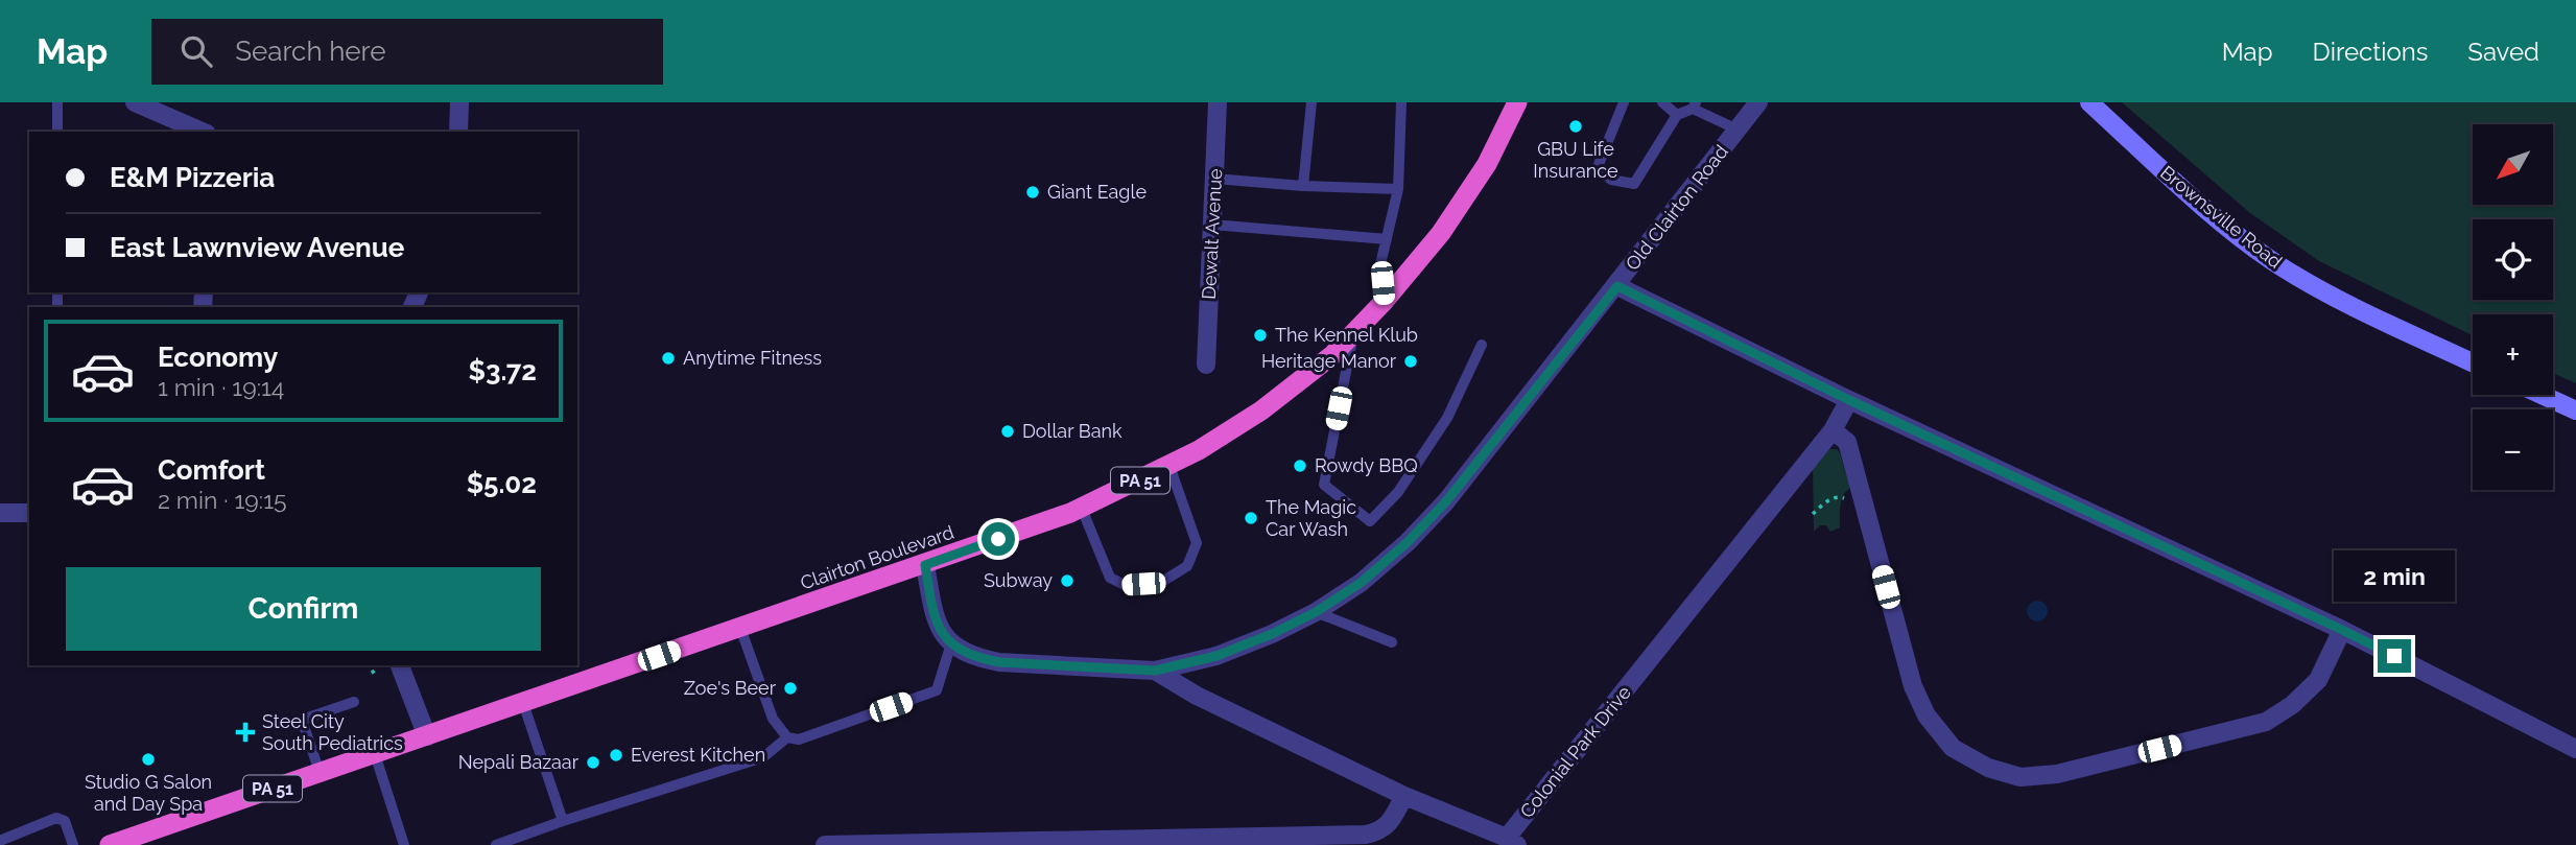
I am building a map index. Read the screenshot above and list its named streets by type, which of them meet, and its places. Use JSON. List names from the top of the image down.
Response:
{
  "streets": {
    "highway": ["PA 51", "Clairton Boulevard"],
    "main road": ["Brownsville Road"],
    "street": ["Old Clairton Road", "Dewalt Avenue", "Colonial Park Drive"]
  },
  "crossings": [
    ["Old Clairton Road", "Colonial Park Drive"]
  ],
  "places": {
    "other": [
      "GBU Life Insurance",
      "Giant Eagle",
      "The Kennel Klub",
      "Anytime Fitness",
      "Heritage Manor",
      "Dollar Bank",
      "Rowdy BBQ",
      "The Magic Car Wash",
      "Subway",
      "Zoe's Beer",
      "Everest Kitchen",
      "Studio G Salon and Day Spa",
      "Nepali Bazaar"
    ],
    "health": ["Steel City South Pediatrics"]
  },
  "north": "bottom left",
  "page": {
    "header": "Map",
    "search": "Search here",
    "nav": ["Map", "Directions", "Saved"],
    "map_buttons": ["+", "−"],
    "banner": ["E&M Pizzeria", "East Lawnview Avenue"],
    "list": [
      {
        "name": "Economy",
        "note": "1 min · 19:14",
        "value": "$3.72"
      },
      {
        "name": "Comfort",
        "note": "2 min · 19:15",
        "value": "$5.02"
      }
    ],
    "bubble": "2 min",
    "buttons": "Confirm"
  }
}
